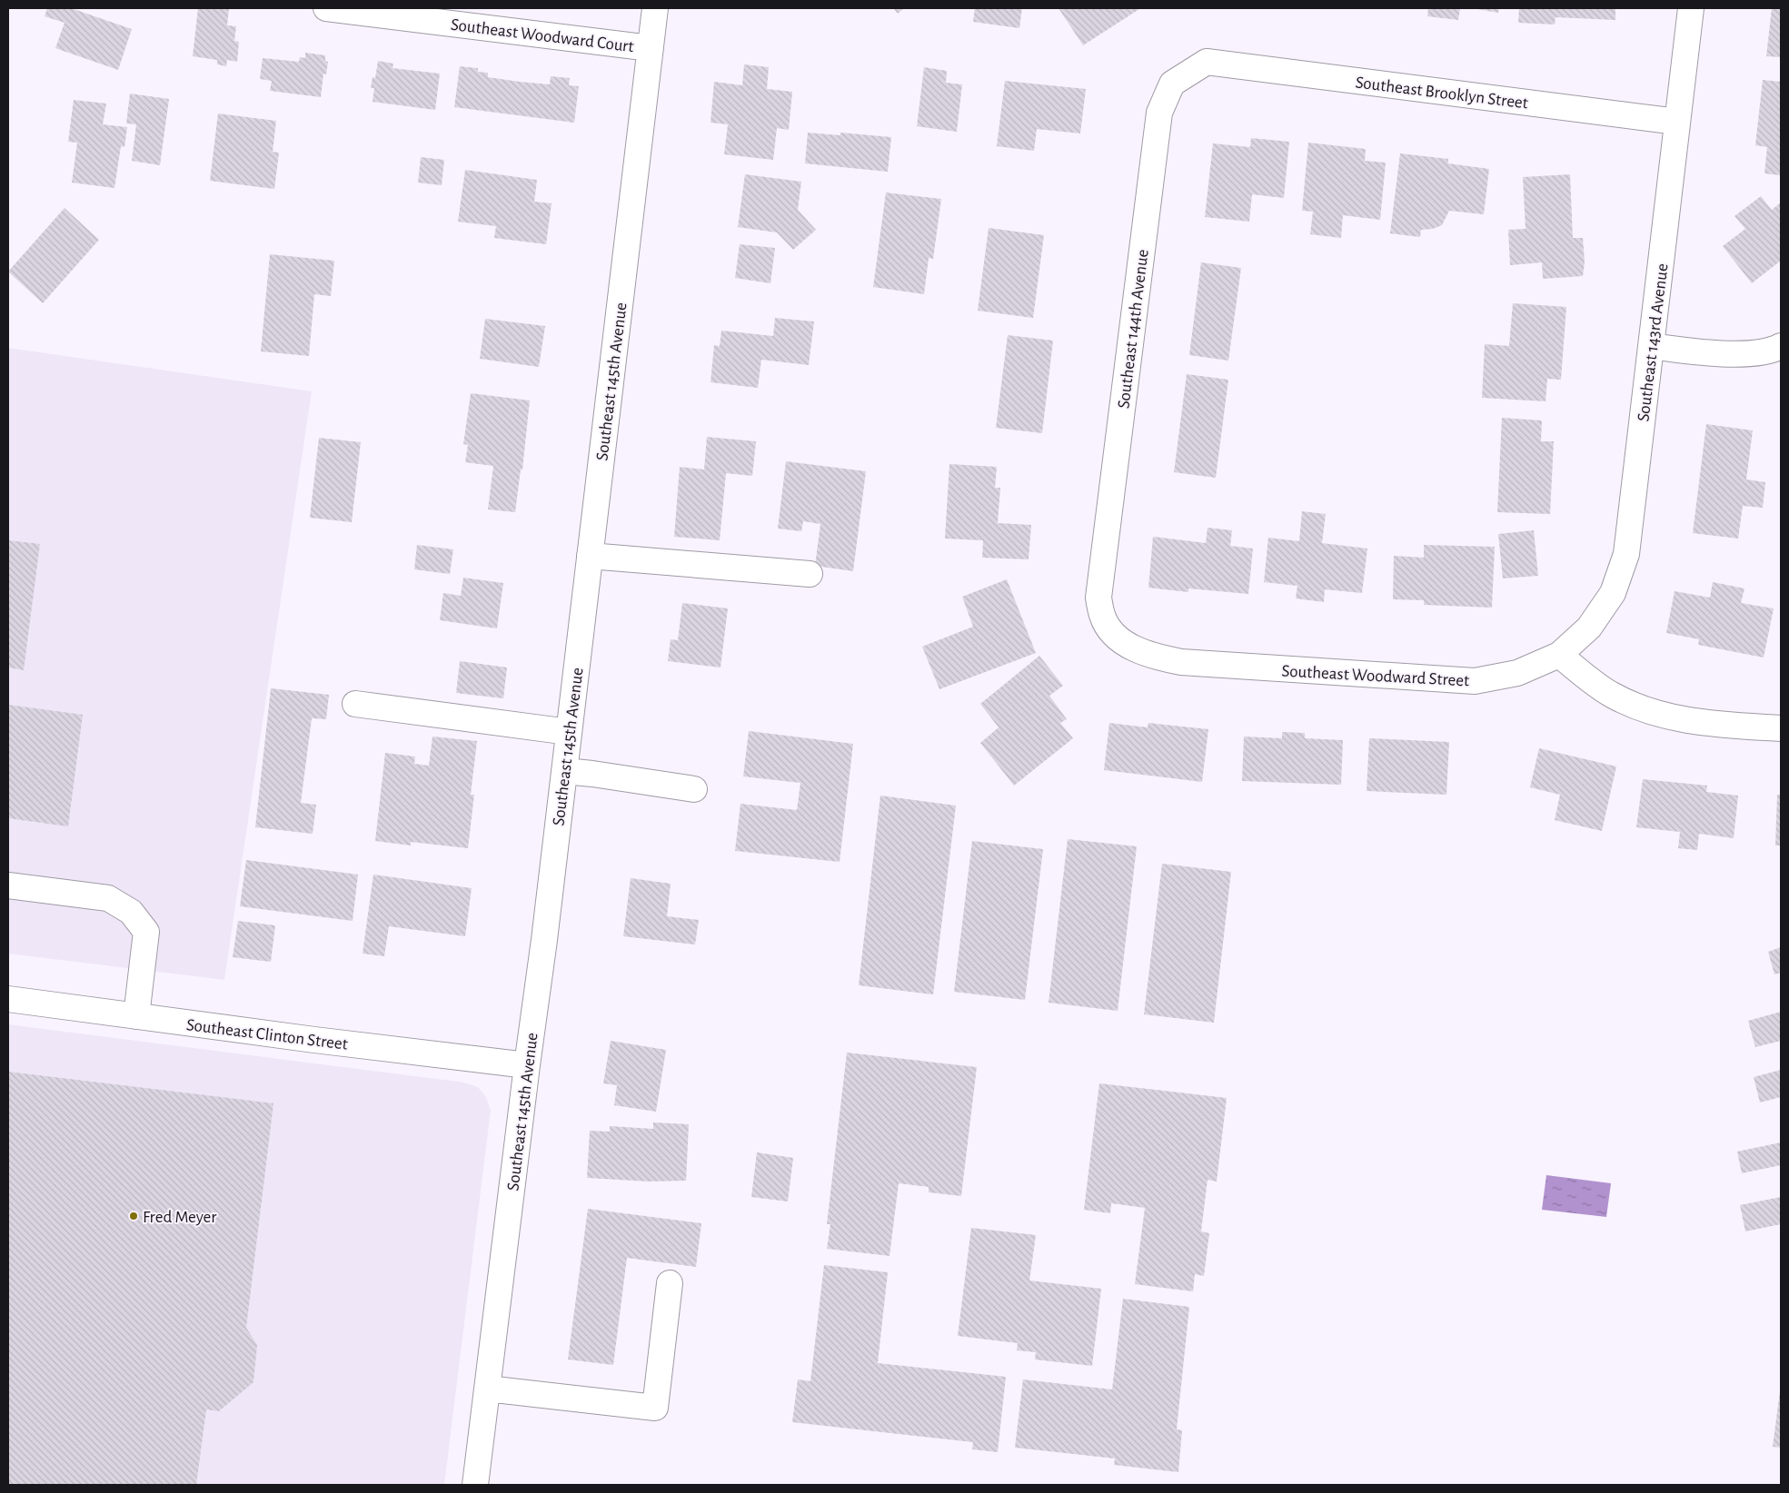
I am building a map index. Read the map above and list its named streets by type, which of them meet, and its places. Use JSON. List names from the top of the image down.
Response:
{
  "streets": {
    "street": [
      "Southeast Woodward Court",
      "Southeast Brooklyn Street",
      "Southeast 144th Avenue",
      "Southeast 143rd Avenue",
      "Southeast 145th Avenue",
      "Southeast Woodward Street",
      "Southeast Clinton Street"
    ]
  },
  "crossings": [
    ["Southeast Woodward Court", "Southeast 145th Avenue"],
    ["Southeast Brooklyn Street", "Southeast 144th Avenue"],
    ["Southeast Brooklyn Street", "Southeast 143rd Avenue"],
    ["Southeast 144th Avenue", "Southeast Woodward Street"],
    ["Southeast 143rd Avenue", "Southeast Woodward Street"],
    ["Southeast 145th Avenue", "Southeast Clinton Street"]
  ],
  "places": ["Fred Meyer"]
}
